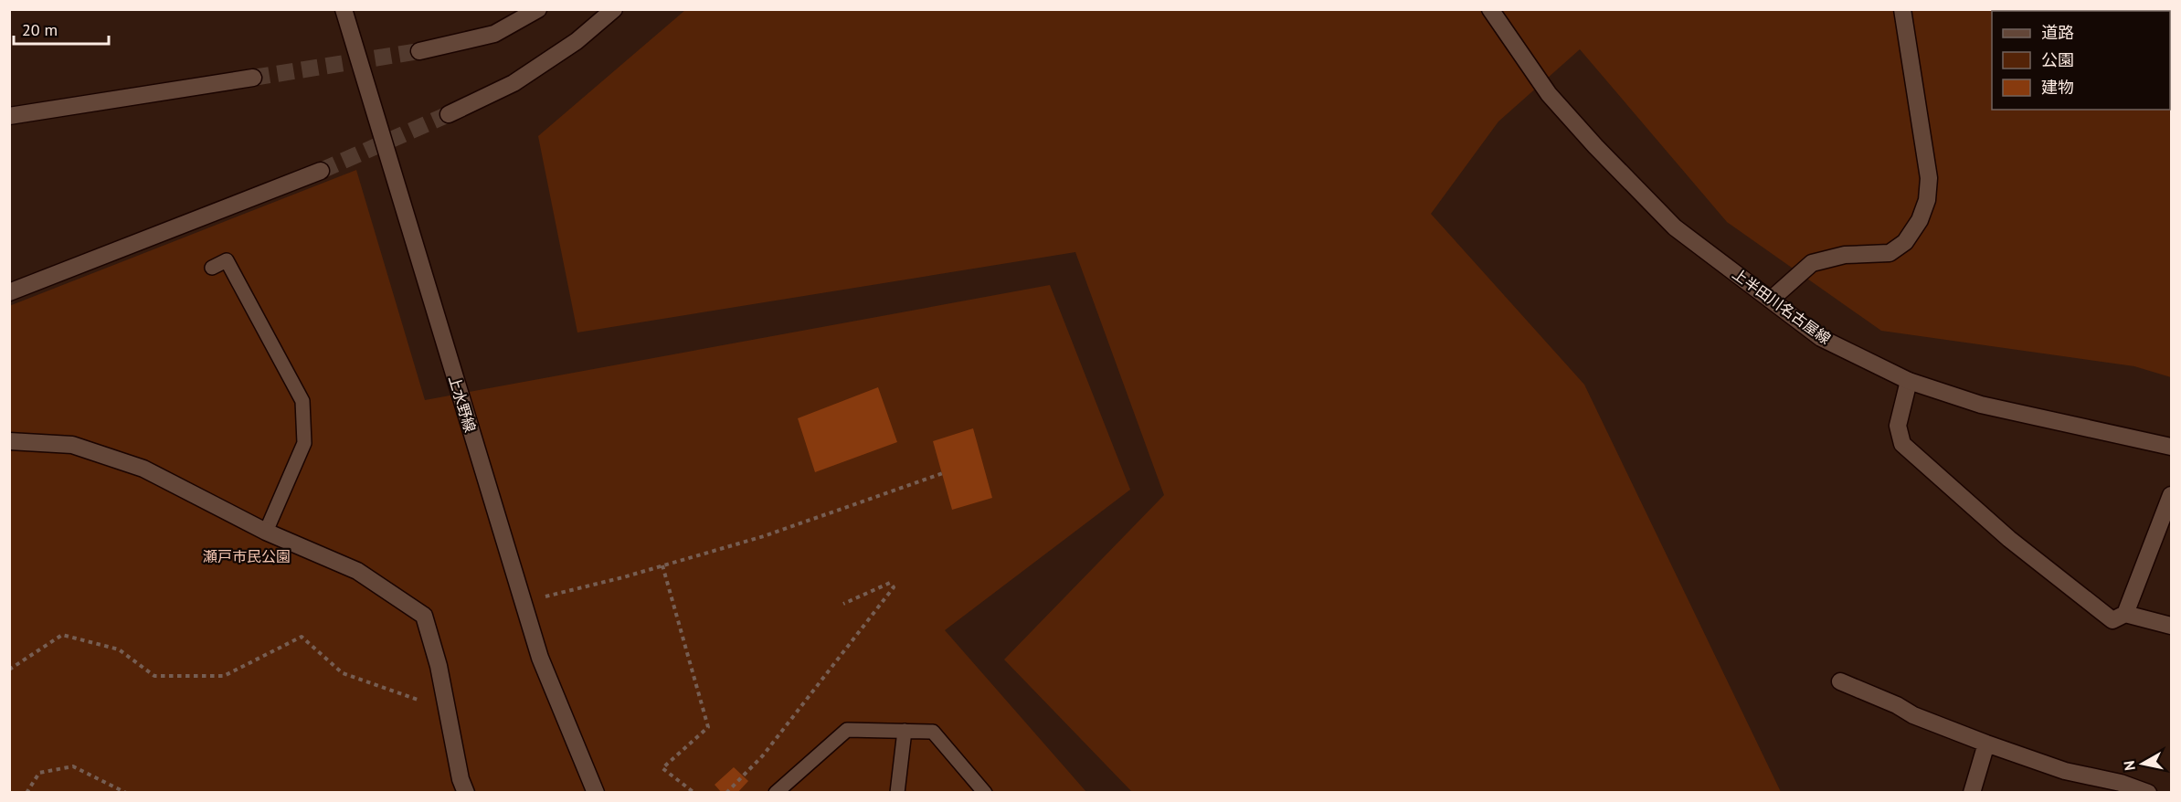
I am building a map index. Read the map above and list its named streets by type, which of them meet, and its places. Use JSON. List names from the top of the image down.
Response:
{
  "streets": {
    "street": ["上半田川名古屋線", "上水野線"]
  },
  "parks": ["瀬戸市民公園"],
  "legend": ["道路", "公園", "建物"],
  "scale_bar": "20 m",
  "north": "left"
}
